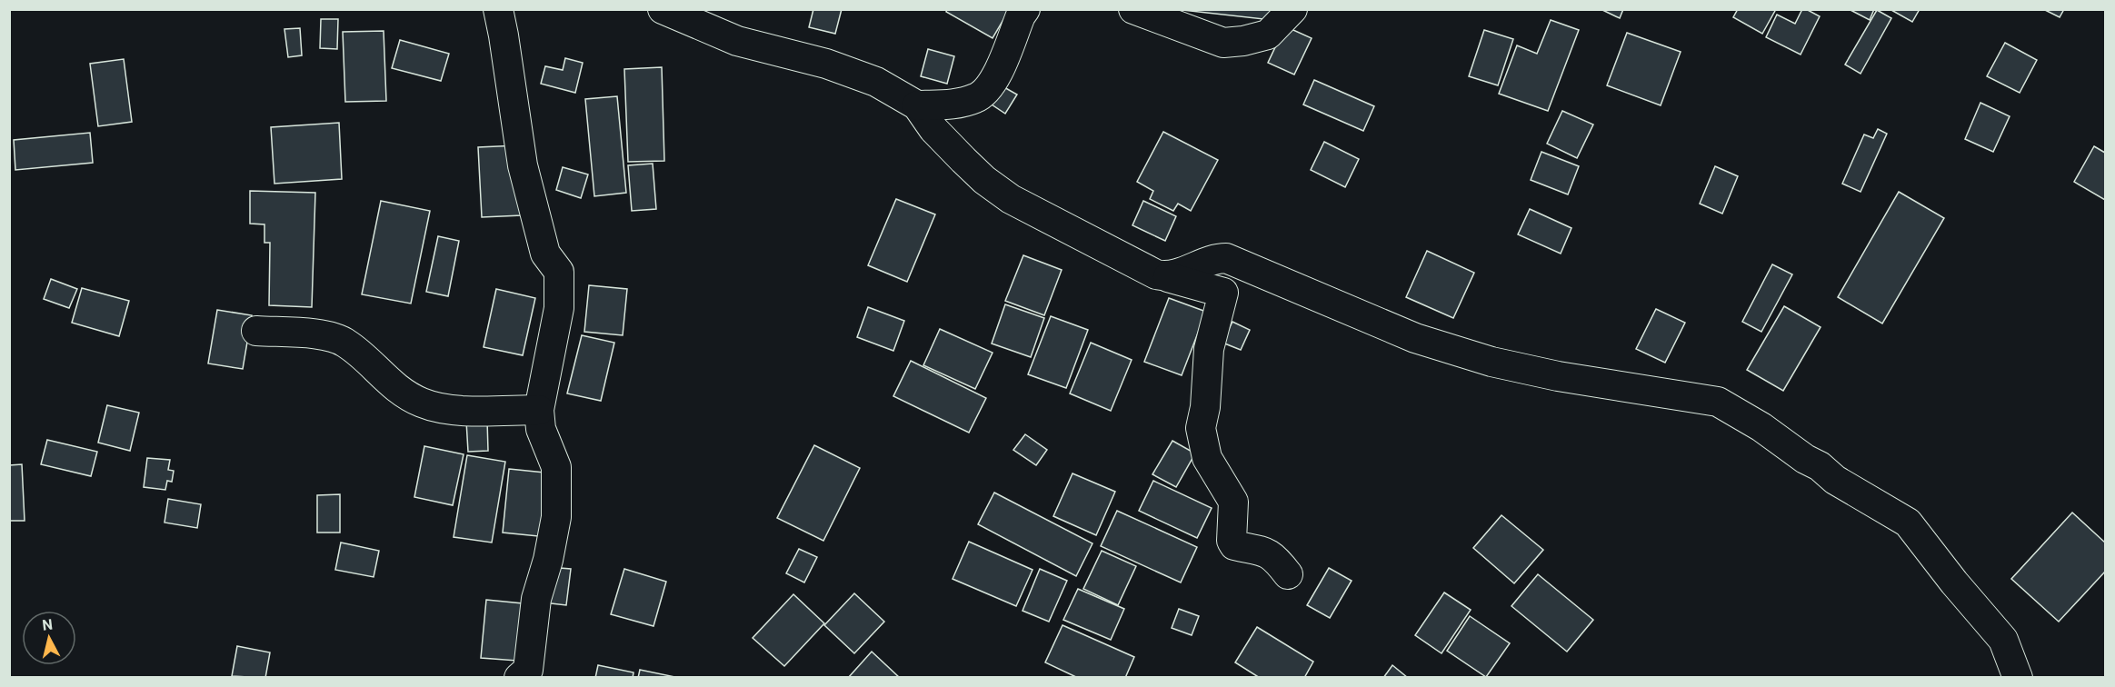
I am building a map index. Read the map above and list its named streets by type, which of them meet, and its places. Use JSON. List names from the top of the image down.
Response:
{
  "north": "top"
}
